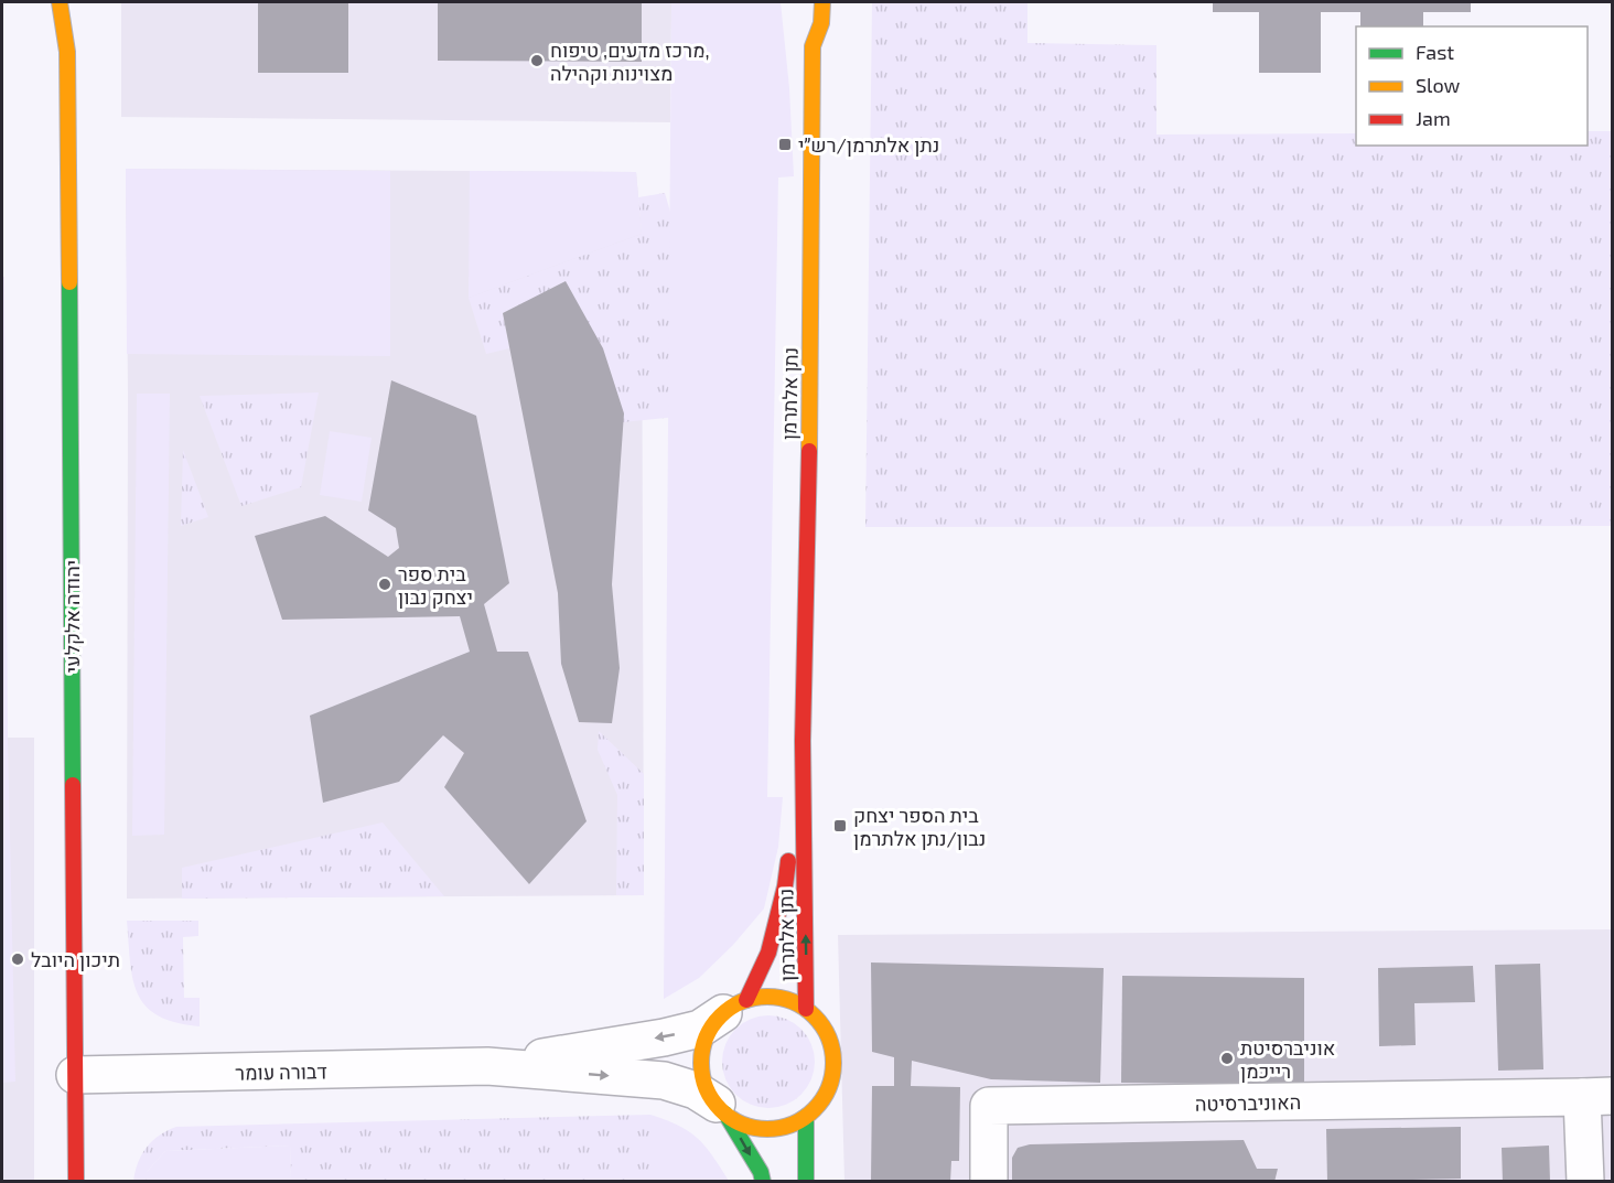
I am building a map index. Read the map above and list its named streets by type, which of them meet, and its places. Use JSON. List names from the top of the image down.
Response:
{
  "streets": {
    "street": [
      "נתן אלתרמן",
      "יהודה אלקלעי",
      "דבורה עומר",
      "האוניברסיטה"
    ]
  },
  "crossings": [
    ["נתן אלתרמן", "דבורה עומר"],
    ["יהודה אלקלעי", "דבורה עומר"]
  ],
  "places": {
    "other": [
      "מרכז מדעים, טיפוח, מצוינות וקהילה",
      "בית ספר יצחק נבון",
      "תיכון היובל",
      "אוניברסיטת רייכמן"
    ],
    "transit": ["נתן אלתרמן/רש״י", "בית הספר יצחק נבון/נתן אלתרמן"]
  },
  "legend": ["Fast", "Slow", "Jam"]
}
